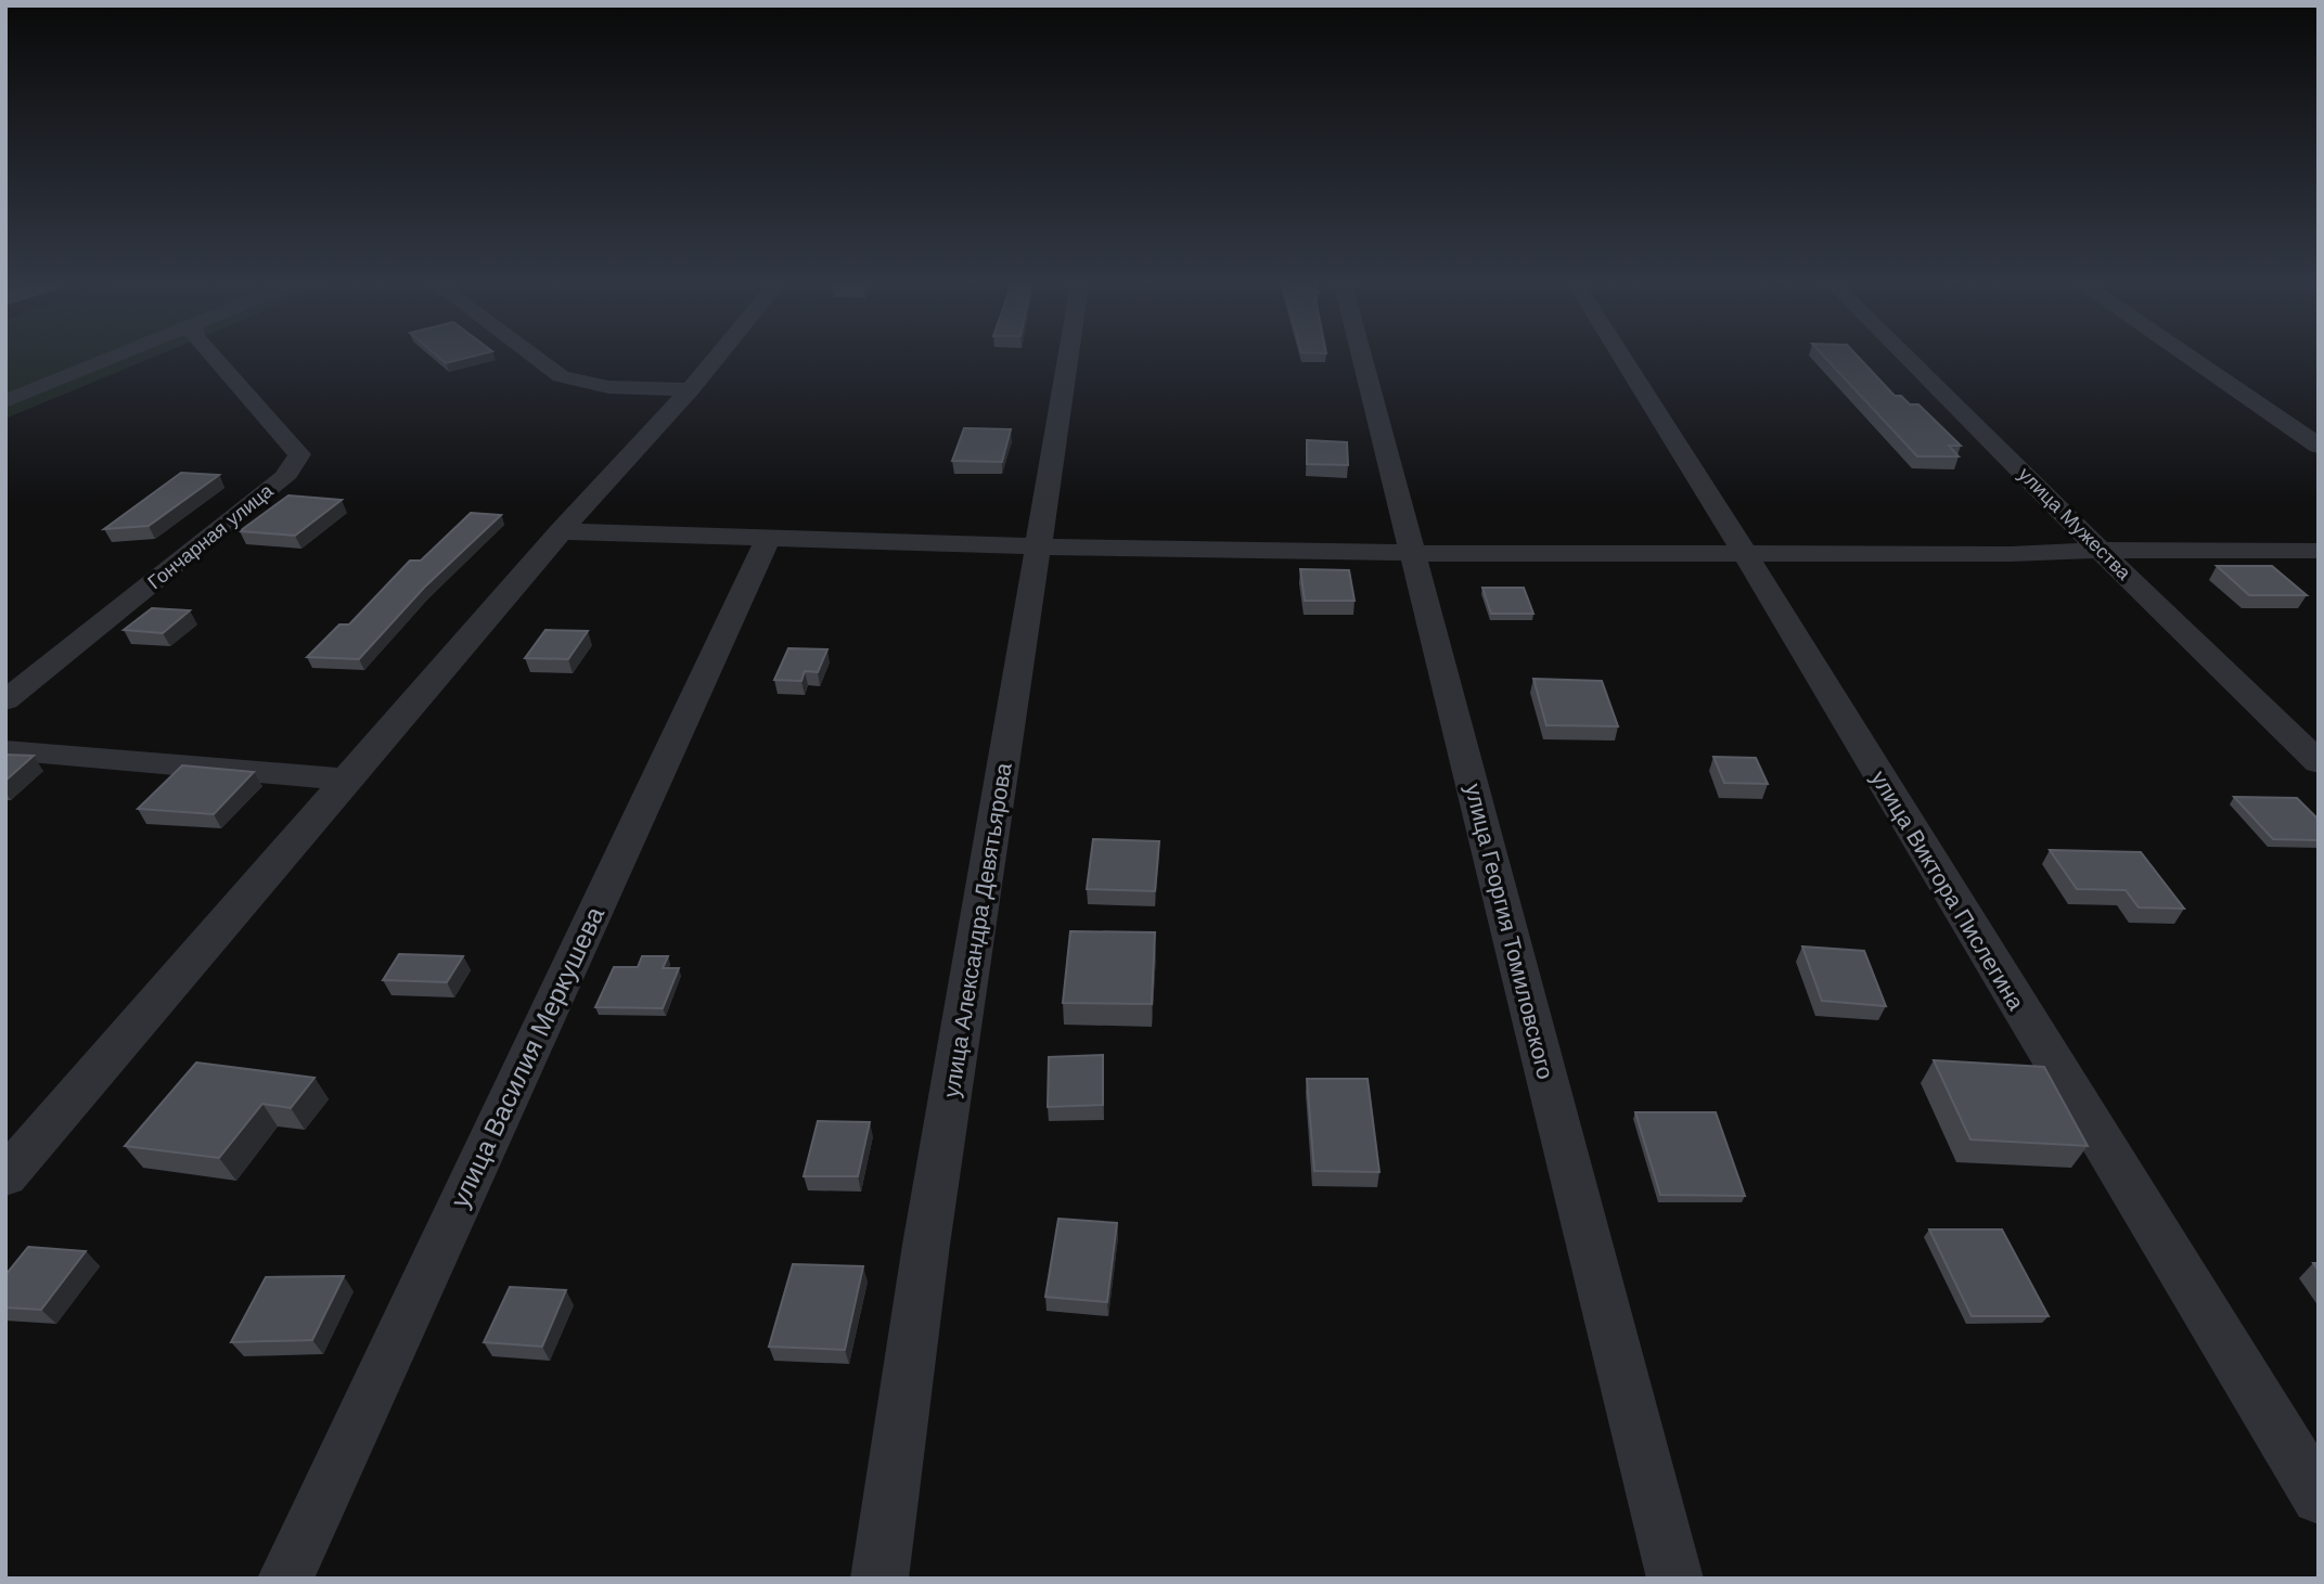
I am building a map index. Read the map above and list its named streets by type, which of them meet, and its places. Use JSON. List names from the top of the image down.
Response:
{
  "streets": {
    "street": [
      "улица Мужества",
      "Гончарная улица",
      "улица Виктора Пислегина",
      "улица Александра Девятьярова",
      "улица Георгия Томиловского",
      "улица Василия Меркушева"
    ]
  }
}
